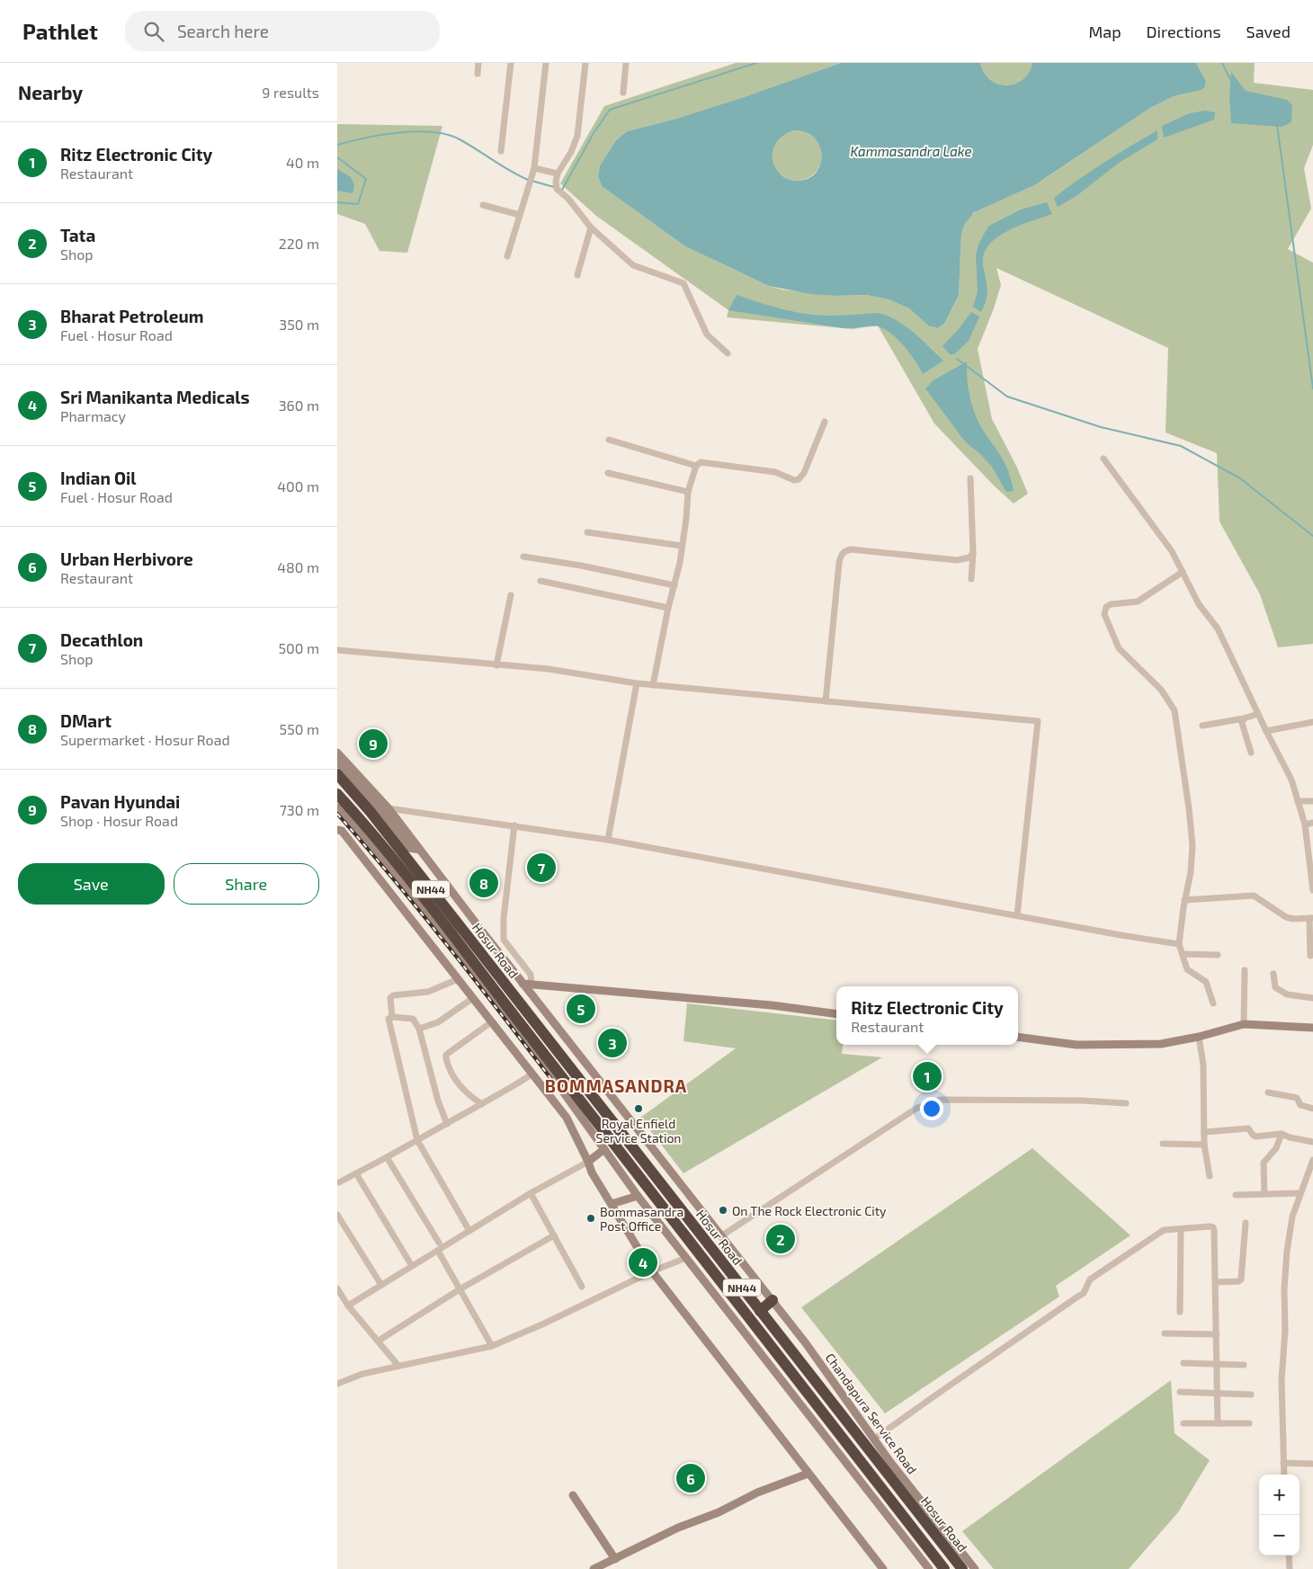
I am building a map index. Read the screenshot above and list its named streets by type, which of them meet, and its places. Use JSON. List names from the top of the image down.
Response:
{
  "streets": {
    "highway": ["NH44", "Hosur Road"],
    "street": ["Chandapura Service Road"]
  },
  "districts": ["BOMMASANDRA"],
  "water": ["Kammasandra Lake"],
  "places": ["Royal Enfield Service Station", "On The Rock Electronic City", "Bommasandra Post Office"],
  "page": {
    "header": "Pathlet",
    "search": "Search here",
    "nav": ["Map", "Directions", "Saved"],
    "heading": ["Nearby", "9 results"],
    "list": [
      {
        "mark": "1",
        "name": "Ritz Electronic City",
        "note": "Restaurant",
        "value": "40 m"
      },
      {
        "mark": "2",
        "name": "Tata",
        "note": "Shop",
        "value": "220 m"
      },
      {
        "mark": "3",
        "name": "Bharat Petroleum",
        "note": "Fuel · Hosur Road",
        "value": "350 m"
      },
      {
        "mark": "4",
        "name": "Sri Manikanta Medicals",
        "note": "Pharmacy",
        "value": "360 m"
      },
      {
        "mark": "5",
        "name": "Indian Oil",
        "note": "Fuel · Hosur Road",
        "value": "400 m"
      },
      {
        "mark": "6",
        "name": "Urban Herbivore",
        "note": "Restaurant",
        "value": "480 m"
      },
      {
        "mark": "7",
        "name": "Decathlon",
        "note": "Shop",
        "value": "500 m"
      },
      {
        "mark": "8",
        "name": "DMart",
        "note": "Supermarket · Hosur Road",
        "value": "550 m"
      },
      {
        "mark": "9",
        "name": "Pavan Hyundai",
        "note": "Shop · Hosur Road",
        "value": "730 m"
      }
    ],
    "pins": [
      "9",
      "7",
      "8",
      "5",
      "3",
      "1",
      "2",
      "4",
      "6"
    ],
    "buttons": ["Save", "Share"],
    "popup": ["Ritz Electronic City", "Restaurant"],
    "map_buttons": ["+", "−"]
  }
}
